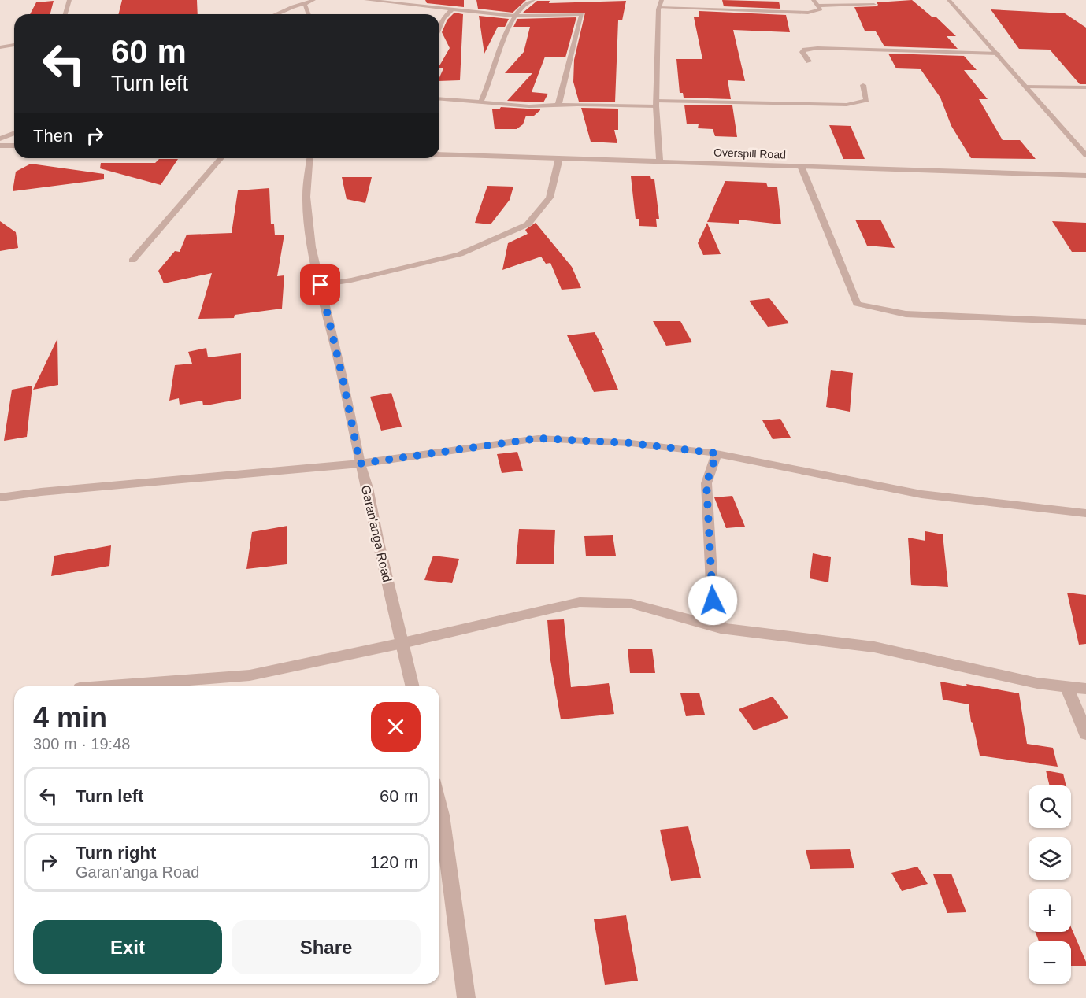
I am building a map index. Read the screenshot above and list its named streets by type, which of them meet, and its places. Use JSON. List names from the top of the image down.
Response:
{
  "streets": {
    "street": ["Overspill Road", "Garan'anga Road"]
  },
  "page": {
    "turn": ["60 m", "Turn left"],
    "then": "Then",
    "heading": ["4 min", "300 m · 19:48"],
    "list": [
      {
        "name": "Turn left",
        "value": "60 m"
      },
      {
        "name": "Turn right",
        "note": "Garan'anga Road",
        "value": "120 m"
      }
    ],
    "map_buttons": ["+", "−"],
    "buttons": ["Exit", "Share"]
  }
}
